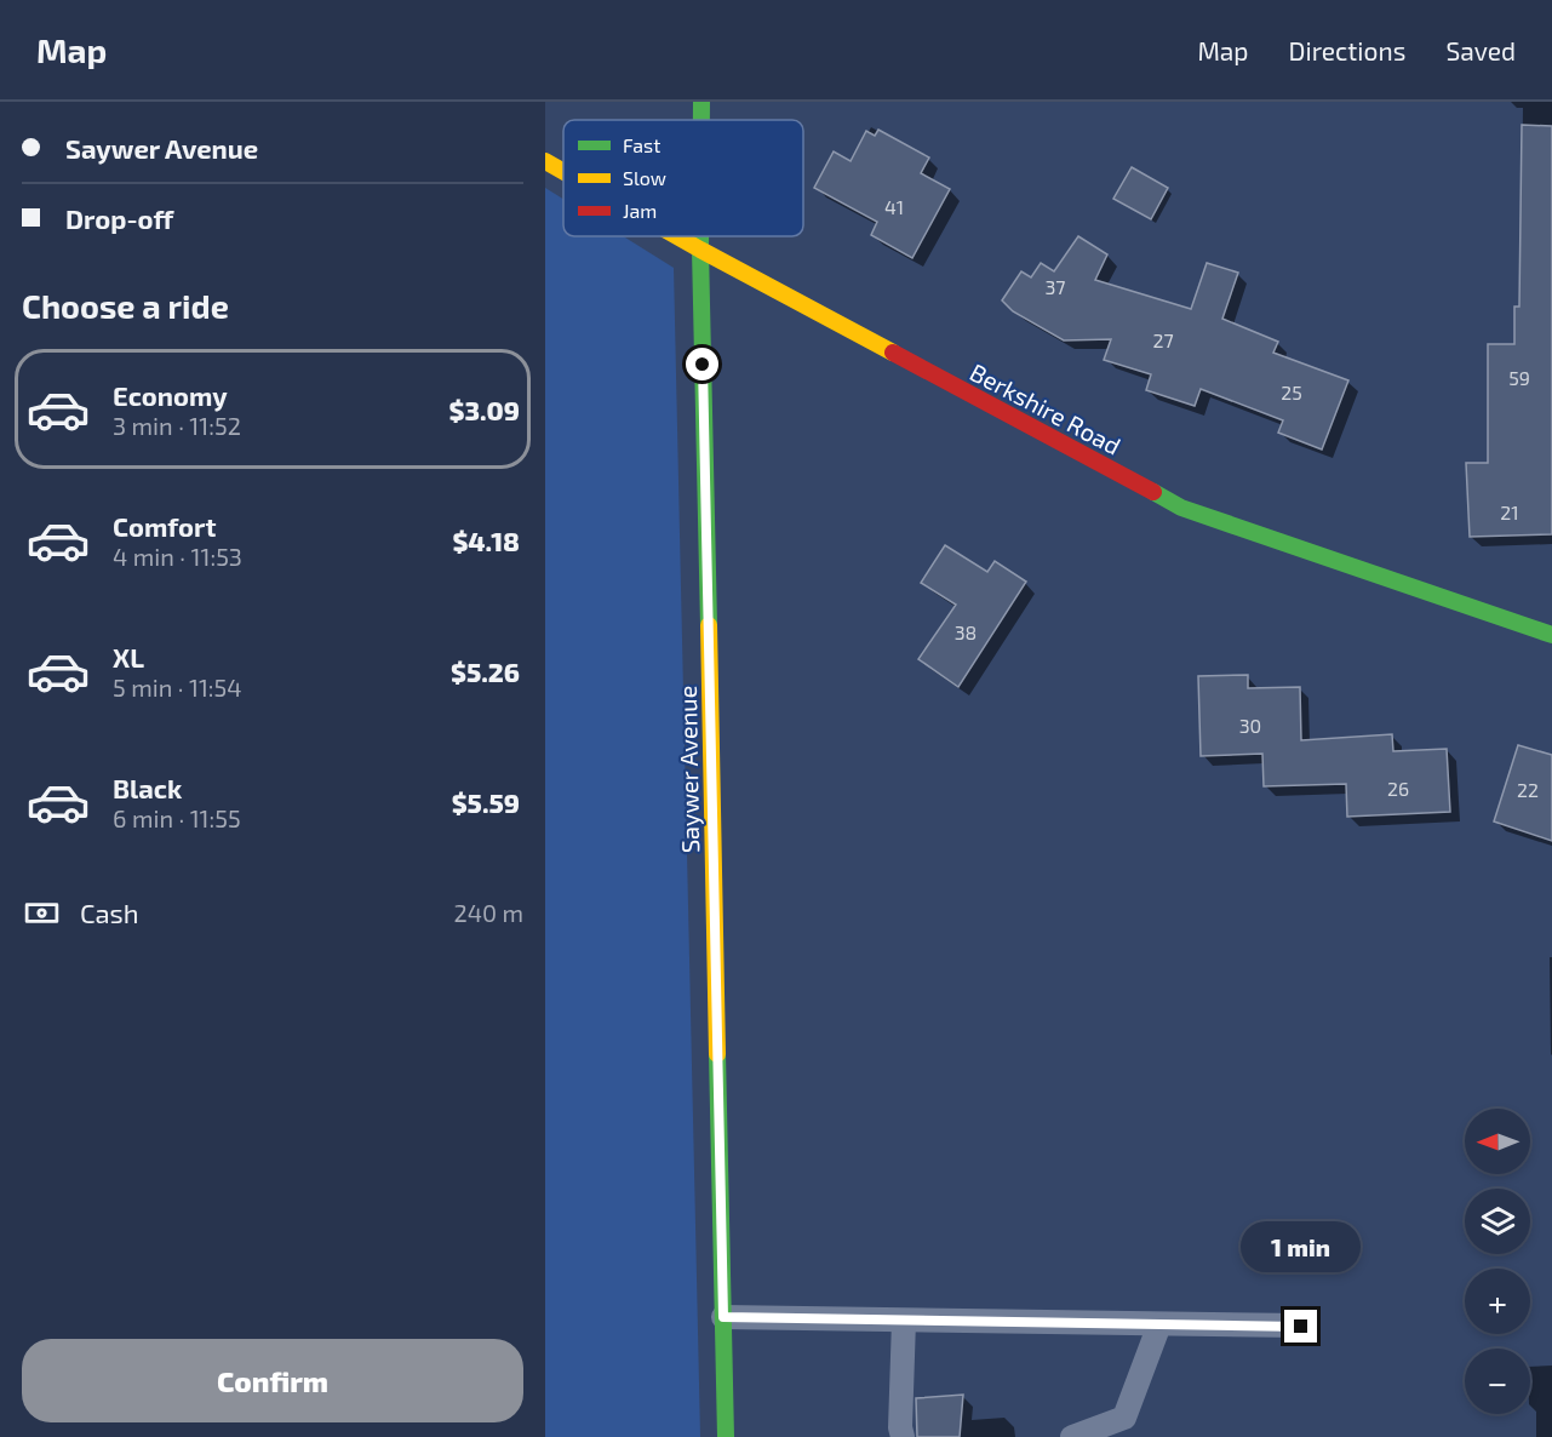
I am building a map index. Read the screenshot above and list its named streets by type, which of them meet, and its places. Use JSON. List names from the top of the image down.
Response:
{
  "streets": {
    "street": ["Berkshire Road", "Saywer Avenue"]
  },
  "crossings": [
    ["Berkshire Road", "Saywer Avenue"]
  ],
  "house_numbers": [
    "41",
    "37",
    "27",
    "59",
    "25",
    "21",
    "38",
    "30",
    "26",
    "22"
  ],
  "legend": ["Fast", "Slow", "Jam"],
  "north": "left",
  "page": {
    "header": "Map",
    "nav": ["Map", "Directions", "Saved"],
    "banner": ["Saywer Avenue", "Drop-off"],
    "heading": "Choose a ride",
    "list": [
      {
        "name": "Economy",
        "note": "3 min · 11:52",
        "value": "$3.09"
      },
      {
        "name": "Comfort",
        "note": "4 min · 11:53",
        "value": "$4.18"
      },
      {
        "name": "XL",
        "note": "5 min · 11:54",
        "value": "$5.26"
      },
      {
        "name": "Black",
        "note": "6 min · 11:55",
        "value": "$5.59"
      }
    ],
    "pay": ["Cash", "240 m"],
    "map_buttons": ["+", "−"],
    "bubble": "1 min",
    "buttons": "Confirm"
  }
}
